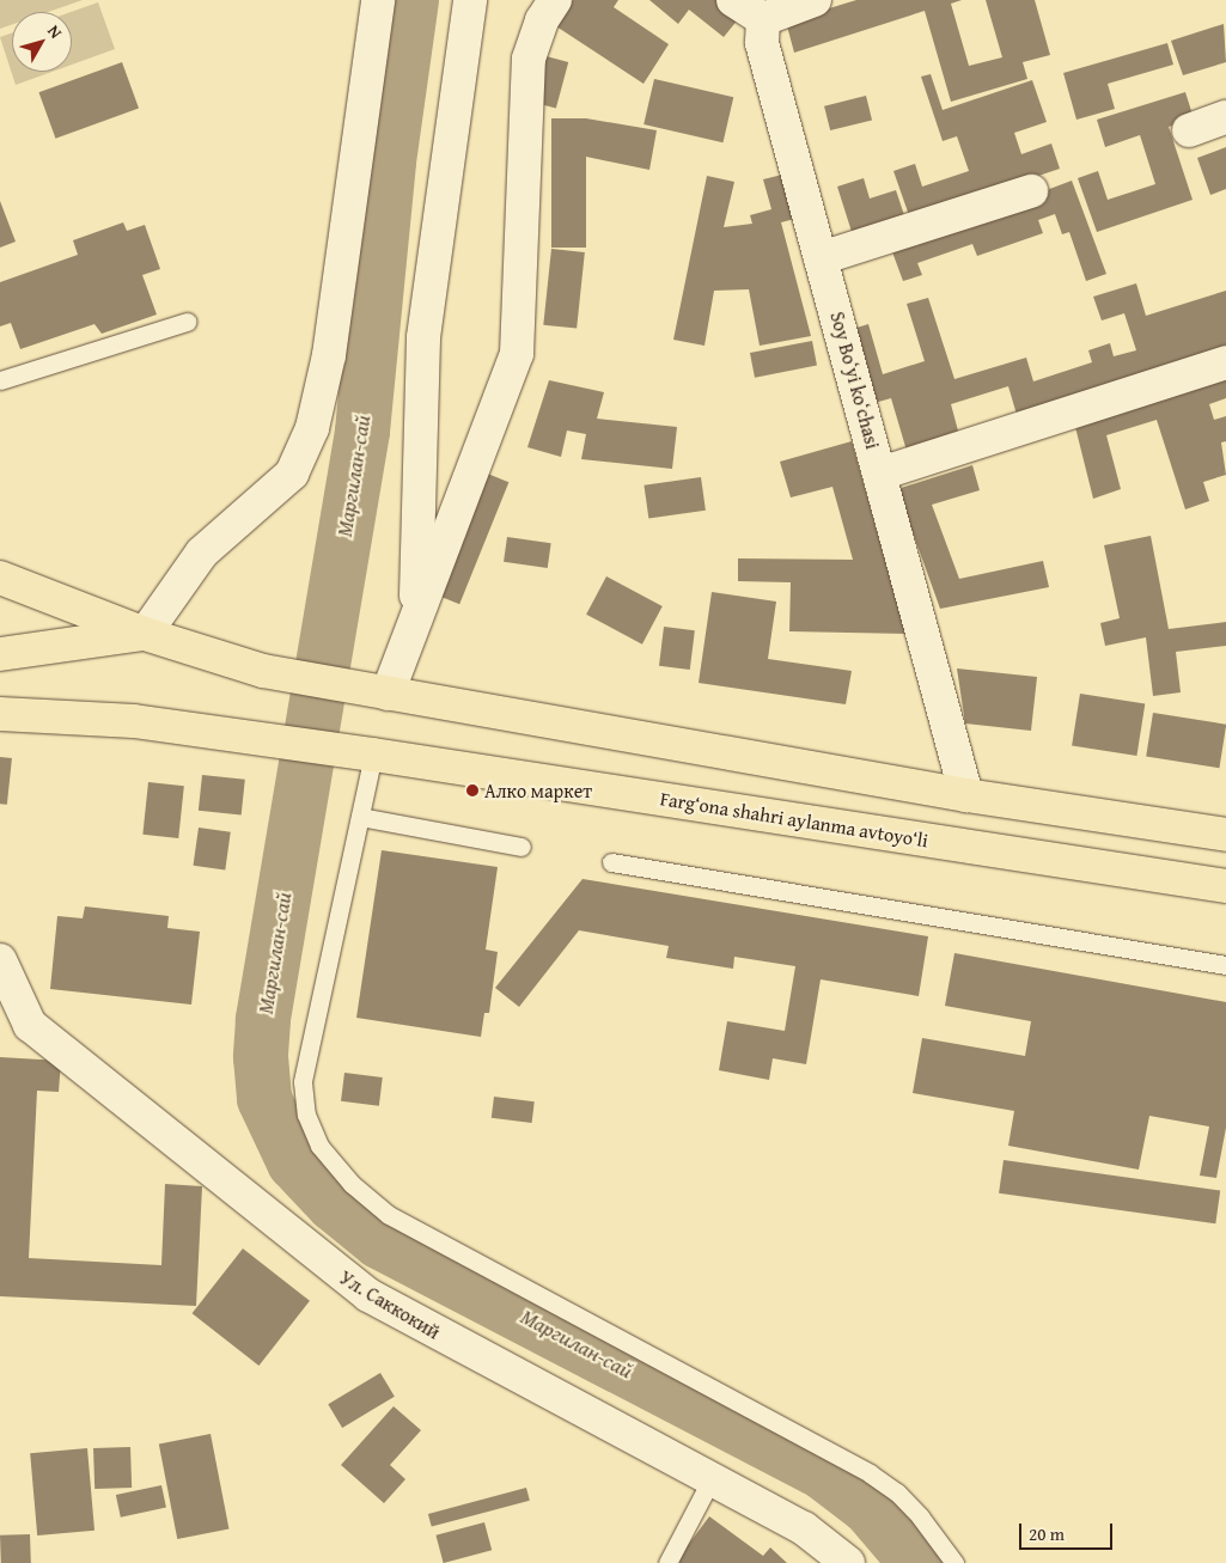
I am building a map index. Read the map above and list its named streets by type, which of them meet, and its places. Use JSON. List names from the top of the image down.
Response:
{
  "streets": {
    "highway": ["Farg‘ona shahri aylanma avtoyo‘li"],
    "street": ["Soy Boʻyi koʻchasi", "Ул. Саккокий"]
  },
  "water": ["Маргилан-сай"],
  "places": ["Алко маркет"],
  "scale_bar": "20 m",
  "north": "top right"
}
